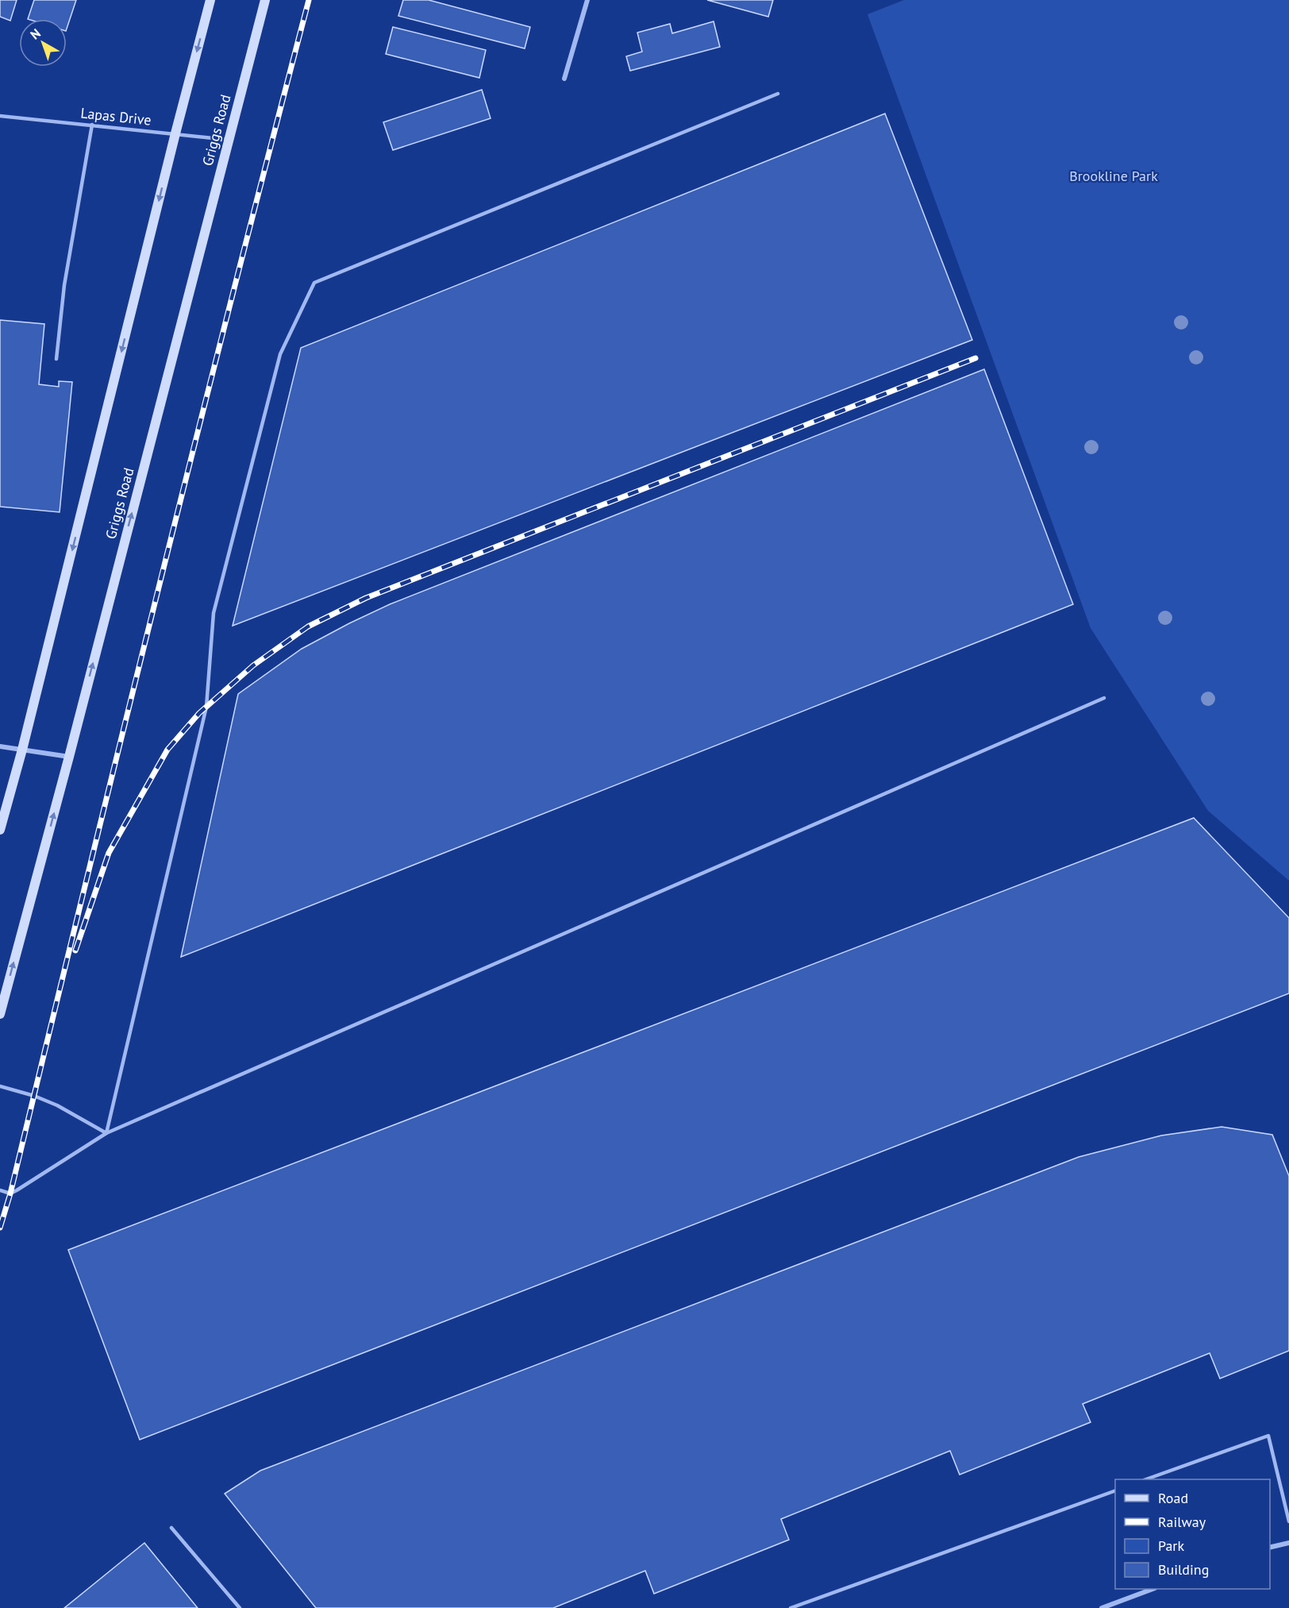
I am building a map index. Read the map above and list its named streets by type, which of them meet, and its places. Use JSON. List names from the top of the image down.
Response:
{
  "streets": {
    "main road": ["Griggs Road"],
    "lane": ["Lapas Drive"]
  },
  "crossings": [
    ["Lapas Drive", "Griggs Road"]
  ],
  "parks": ["Brookline Park"],
  "legend": [
    "Road",
    "Railway",
    "Park",
    "Building"
  ],
  "north": "top left"
}
